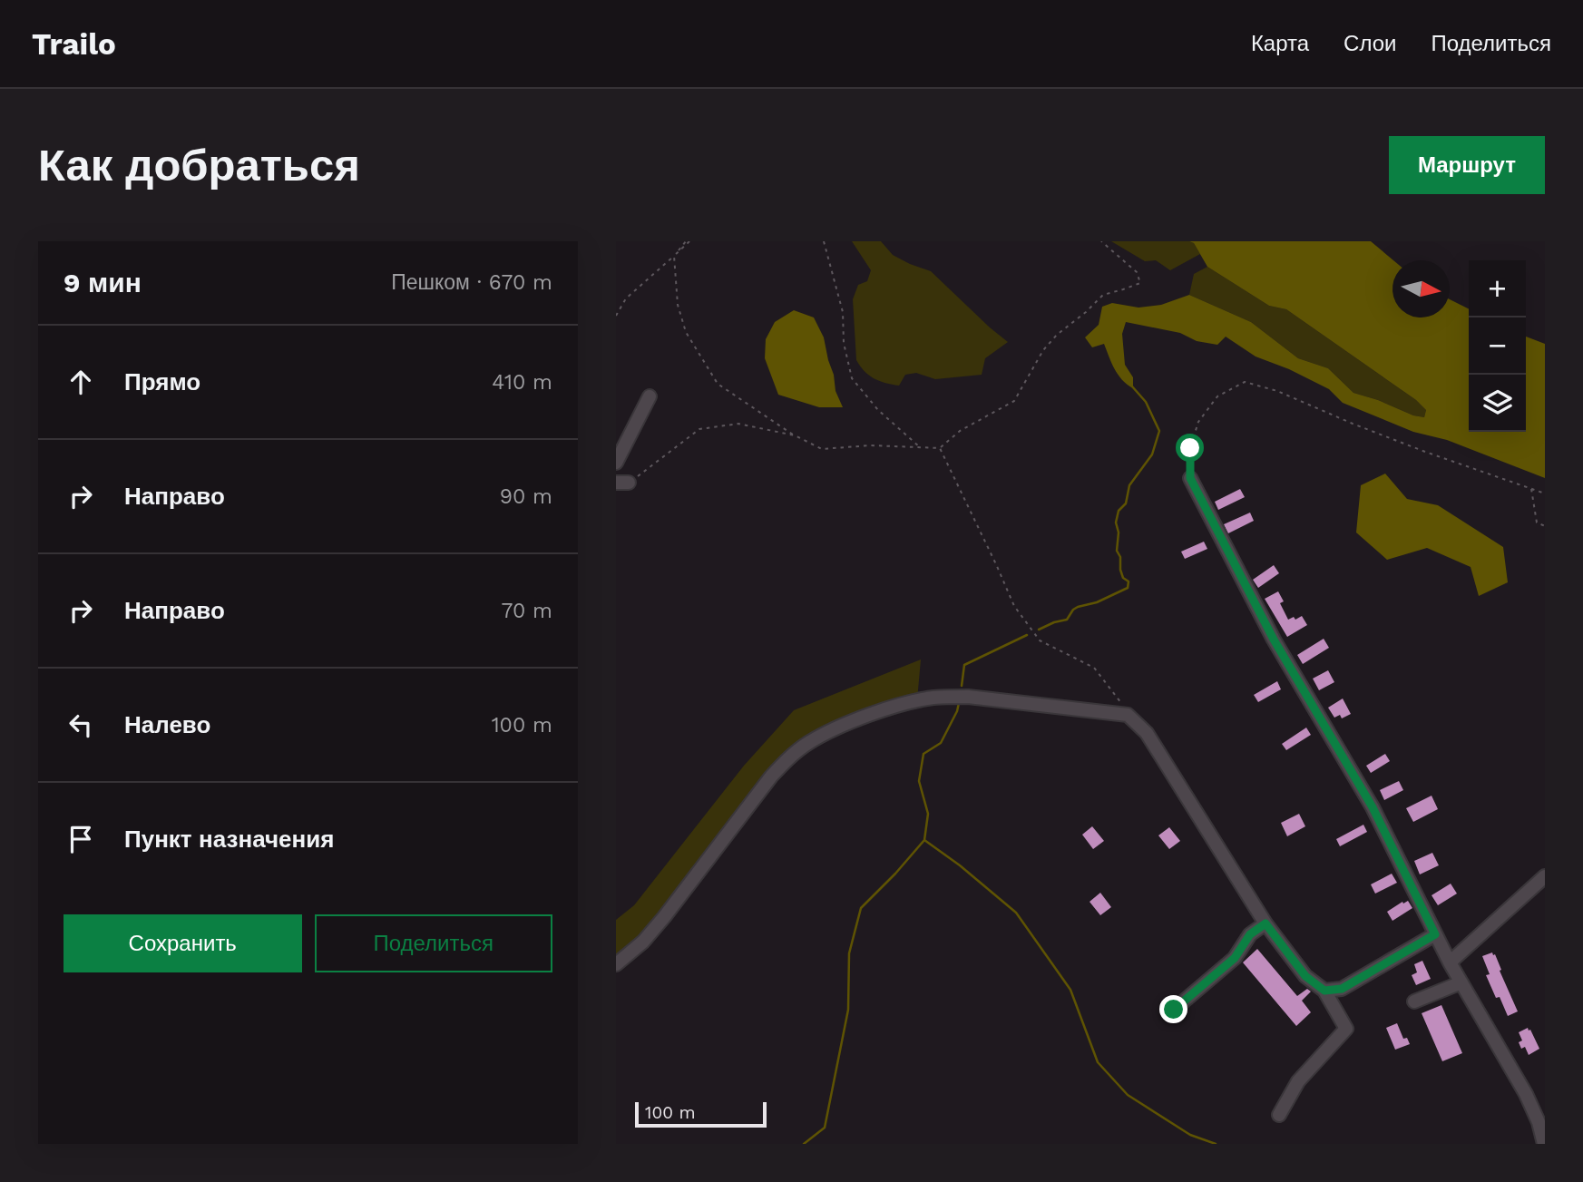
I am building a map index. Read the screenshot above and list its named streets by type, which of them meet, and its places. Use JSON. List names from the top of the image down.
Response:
{
  "scale_bar": "100 m",
  "north": "right",
  "page": {
    "header": "Trailo",
    "nav": ["Карта", "Слои", "Поделиться"],
    "buttons": [
      "Маршрут",
      ["Сохранить", "Поделиться"]
    ],
    "title": "Как добраться",
    "heading": ["9 мин", "Пешком · 670 m"],
    "map_buttons": ["+", "−"],
    "list": [
      ["Прямо", "410 m"],
      ["Направо", "90 m"],
      ["Направо", "70 m"],
      ["Налево", "100 m"],
      "Пункт назначения"
    ],
    "scale": "100 m"
  }
}
